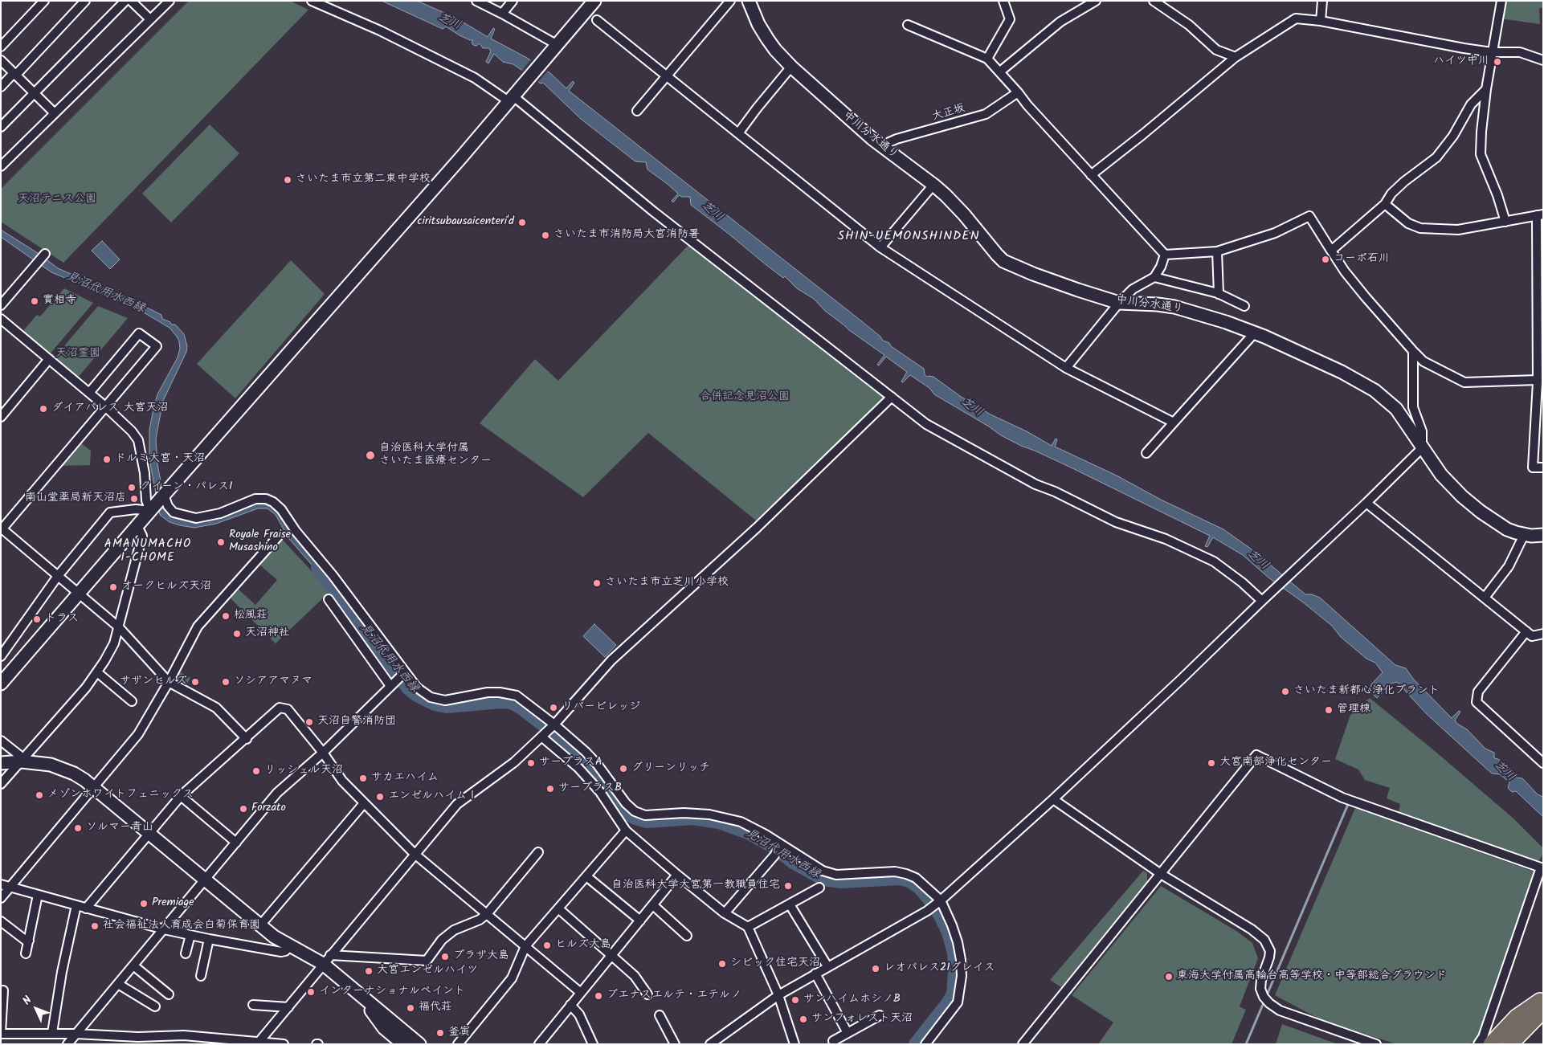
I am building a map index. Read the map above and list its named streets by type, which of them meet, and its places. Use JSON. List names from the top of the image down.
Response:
{
  "streets": {
    "street": ["大正坂", "中川分水通り"]
  },
  "crossings": [
    ["大正坂", "中川分水通り"]
  ],
  "districts": ["SHIN-UEMONSHINDEN", "AMANUMACHO 1-CHOME"],
  "water": ["芝川", "見沼代用水西縁"],
  "parks": ["天沼テニス公園", "天沼霊園", "合併記念見沼公園"],
  "places": [
    "ハイツ中川",
    "さいたま市立第二東中学校",
    "ciritsubausaicenteri'd",
    "さいたま市消防局大宮消防署",
    "コーポ石川",
    "實相寺",
    "ダイアパレス 大宮天沼",
    "自治医科大学付属 さいたま医療センター",
    "ドルミ大宮・天沼",
    "クイーン・パレスI",
    "南山堂薬局新天沼店",
    "Royale Fraise Musashino",
    "さいたま市立芝川小学校",
    "オークヒルズ天沼",
    "松風荘",
    "トラス",
    "天沼神社",
    "サザンヒルズ",
    "ソシアアマヌマ",
    "さいたま新都心浄化プラント",
    "リバービレッジ",
    "管理棟",
    "天沼自警消防団",
    "サープラスA",
    "大宮南部浄化センター",
    "グリーンリッチ",
    "リッシェル天沼",
    "サカエハイム",
    "サープラスB",
    "メゾンホワイトフェニックス",
    "エンゼルハイムⅠ",
    "Forzato",
    "ソルマー青山",
    "自治医科大学大宮第一教職員住宅",
    "Premiage",
    "社会福祉法人育成会白菊保育園",
    "ヒルズ大島",
    "プラザ大島",
    "シビック住宅天沼",
    "レオパレス21グレイス",
    "大宮エンゼルハイツ",
    "東海大学付属高輪台高等学校・中等部総合グラウンド",
    "インターナショナルペイント",
    "ブエナスエルテ・エテルノ",
    "サンハイムホシノB",
    "福代荘",
    "サンフォレスト天沼",
    "釜寅"
  ],
  "north": "top left"
}
